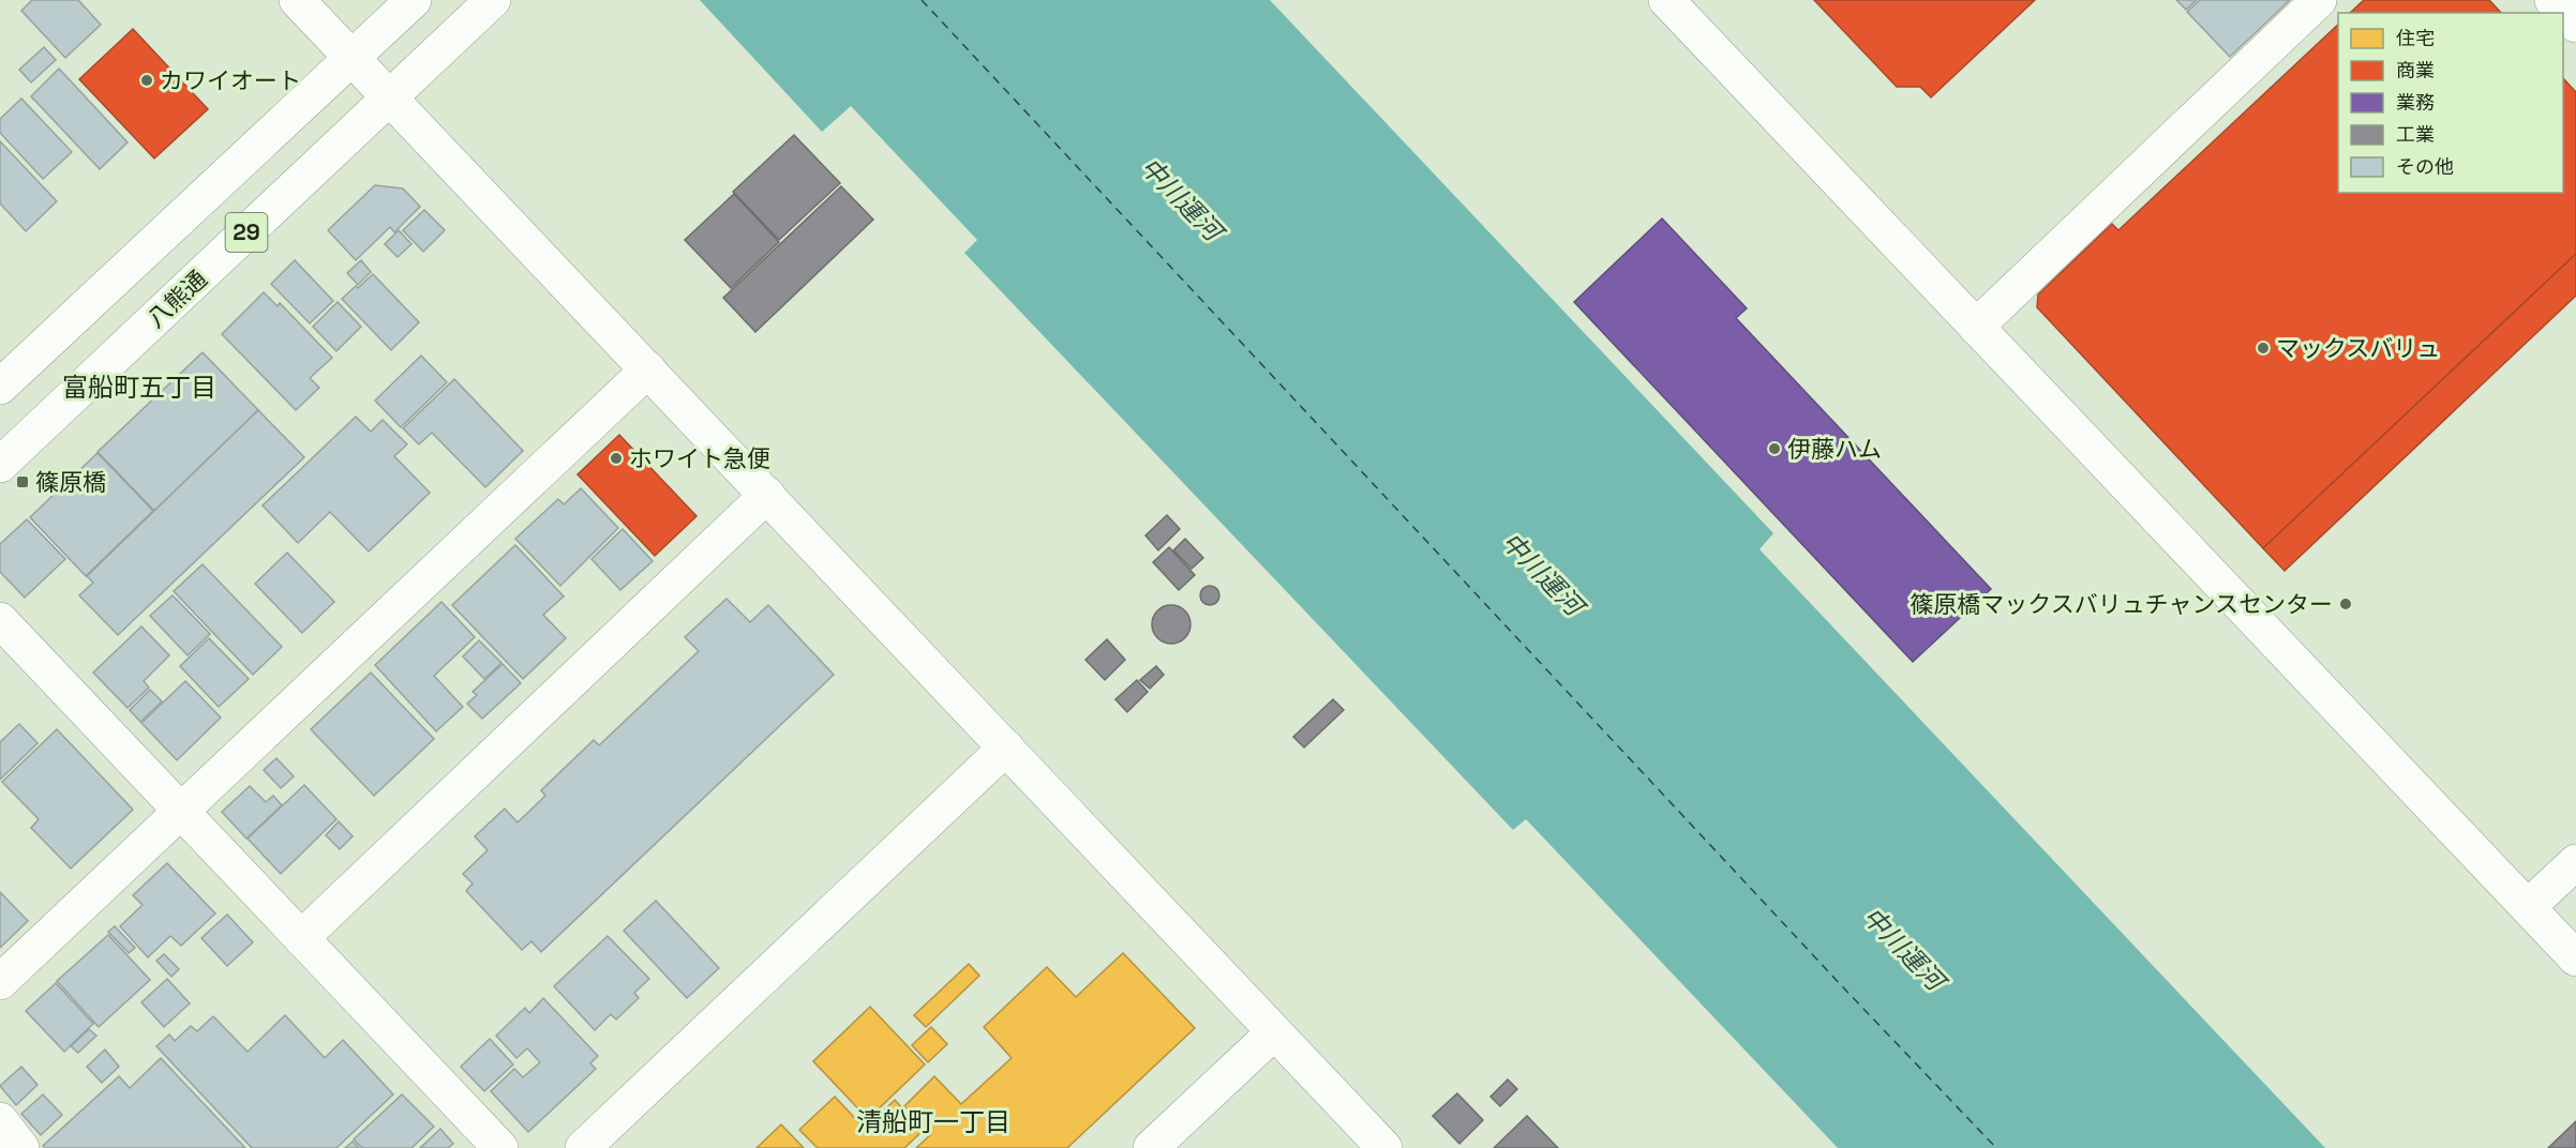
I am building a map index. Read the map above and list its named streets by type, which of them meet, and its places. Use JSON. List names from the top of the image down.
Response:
{
  "streets": {
    "street": ["29", "八熊通"]
  },
  "districts": ["富船町五丁目", "清船町一丁目"],
  "water": ["中川運河"],
  "places": {
    "other": [
      "カワイオート",
      "マックスバリュ",
      "伊藤ハム",
      "ホワイト急便",
      "篠原橋マックスバリュチャンスセンター"
    ],
    "transit": ["篠原橋"]
  },
  "legend": [
    "住宅",
    "商業",
    "業務",
    "工業",
    "その他"
  ]
}
